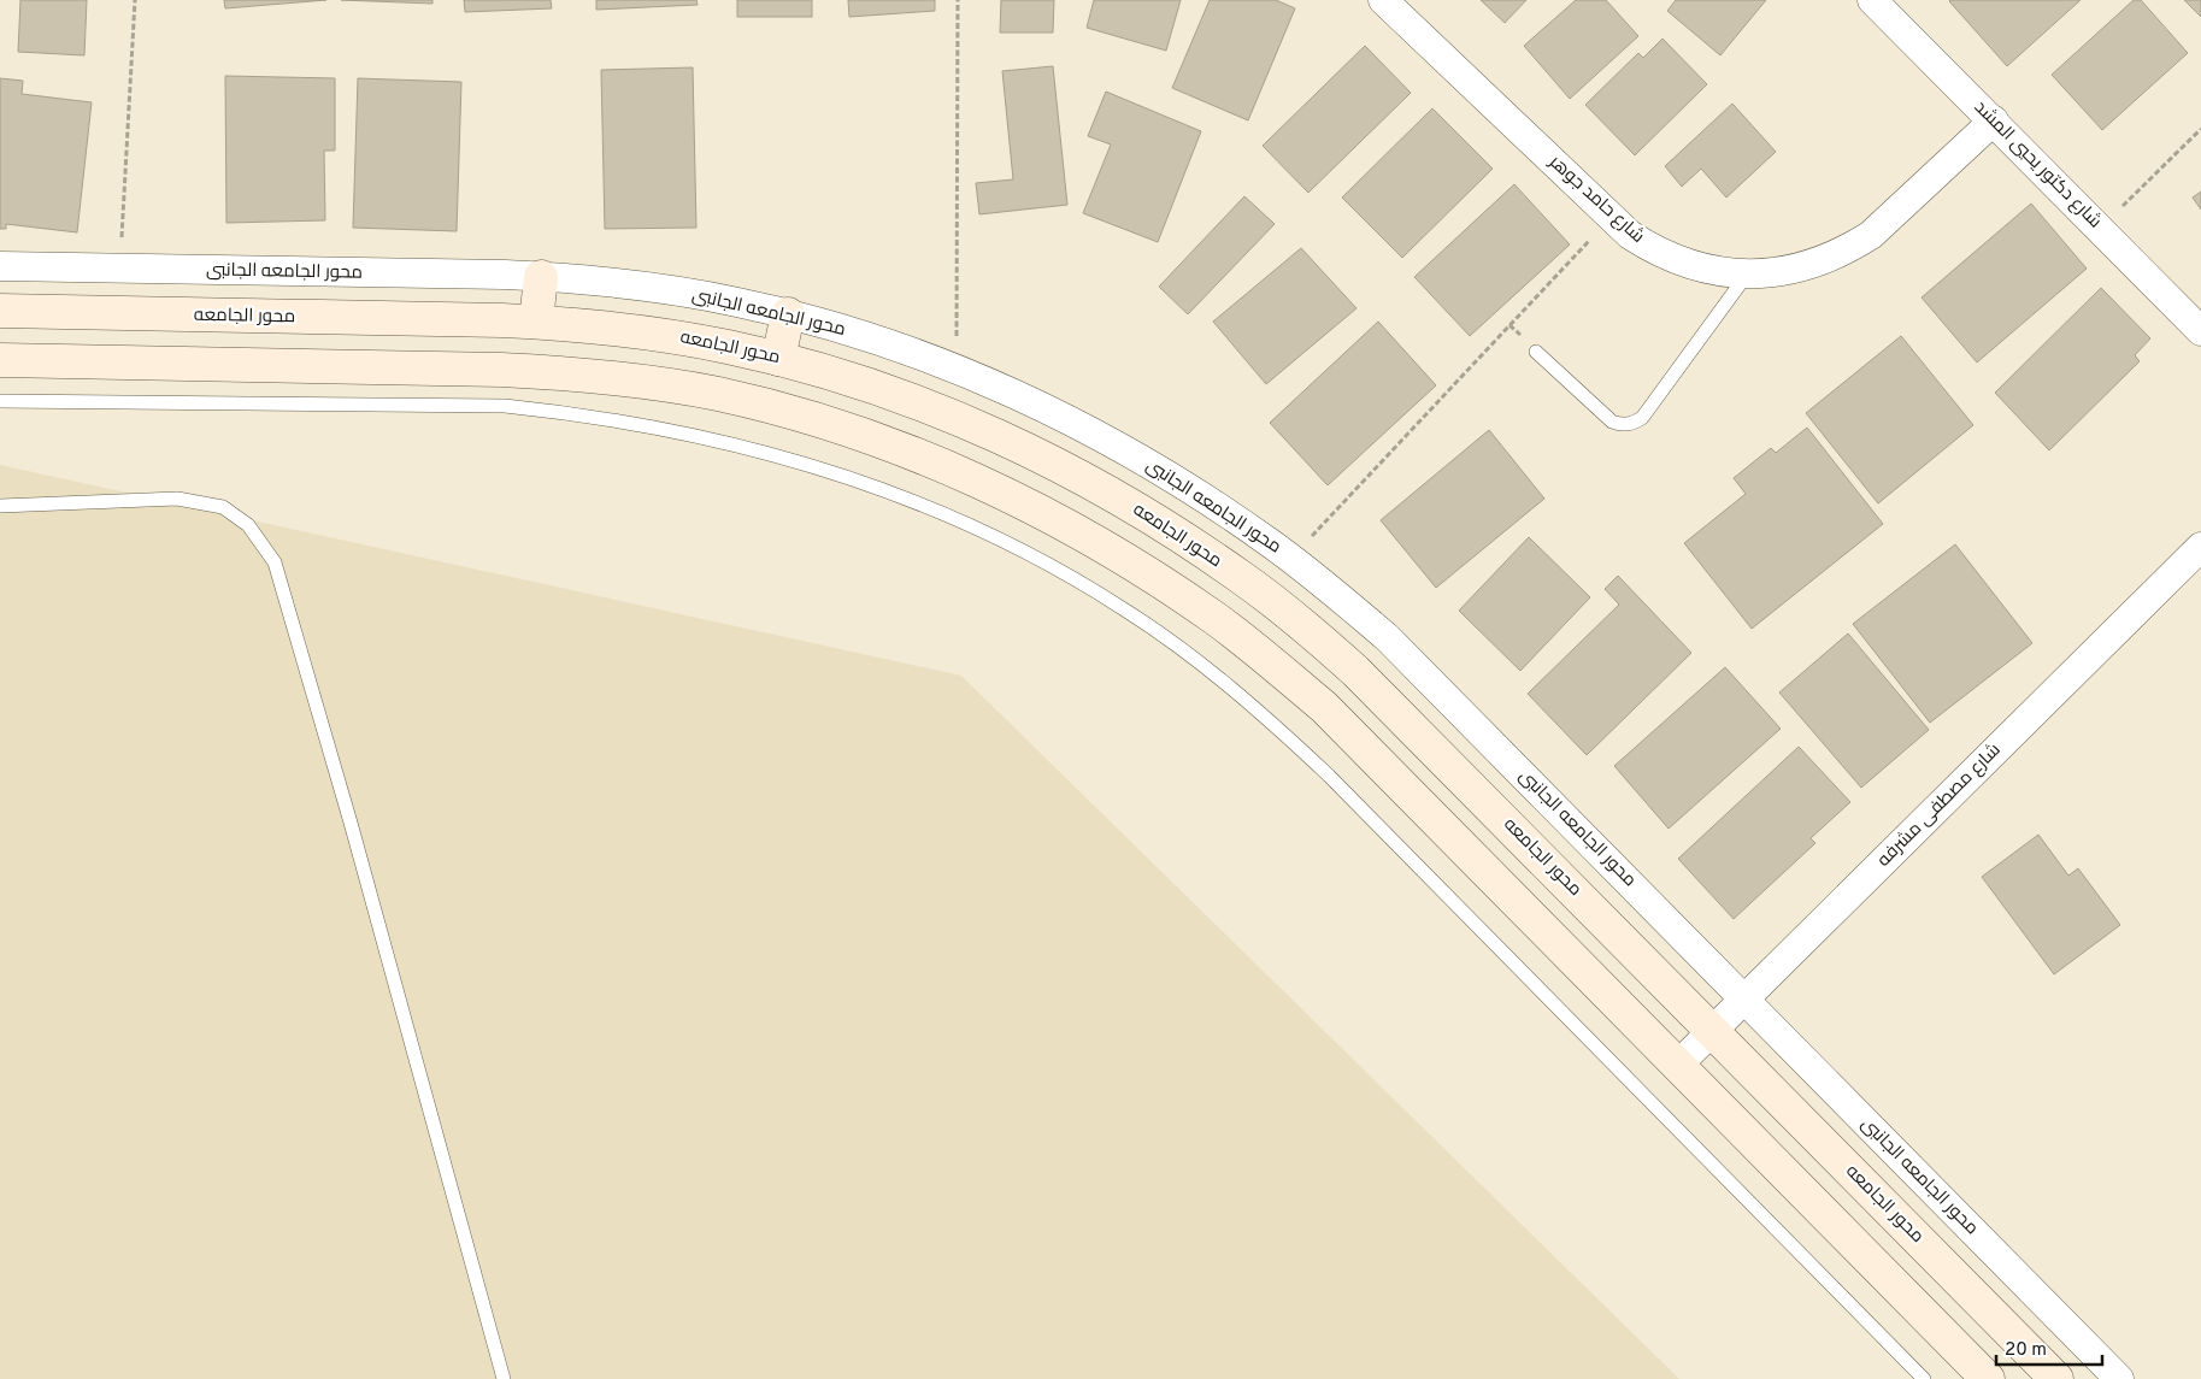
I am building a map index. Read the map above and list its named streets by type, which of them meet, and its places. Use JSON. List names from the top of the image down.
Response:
{
  "streets": {
    "street": [
      "شارع دكتور يحيي المشد",
      "شارع حامد جوهر",
      "محور الجامعه الجانبى",
      "محور الجامعه",
      "شارع مصطفى مشرفه"
    ]
  },
  "crossings": [
    ["شارع دكتور يحيي المشد", "شارع حامد جوهر"],
    ["محور الجامعه الجانبى", "شارع مصطفى مشرفه"],
    ["محور الجامعه", "شارع مصطفى مشرفه"]
  ],
  "scale_bar": "20 m"
}
